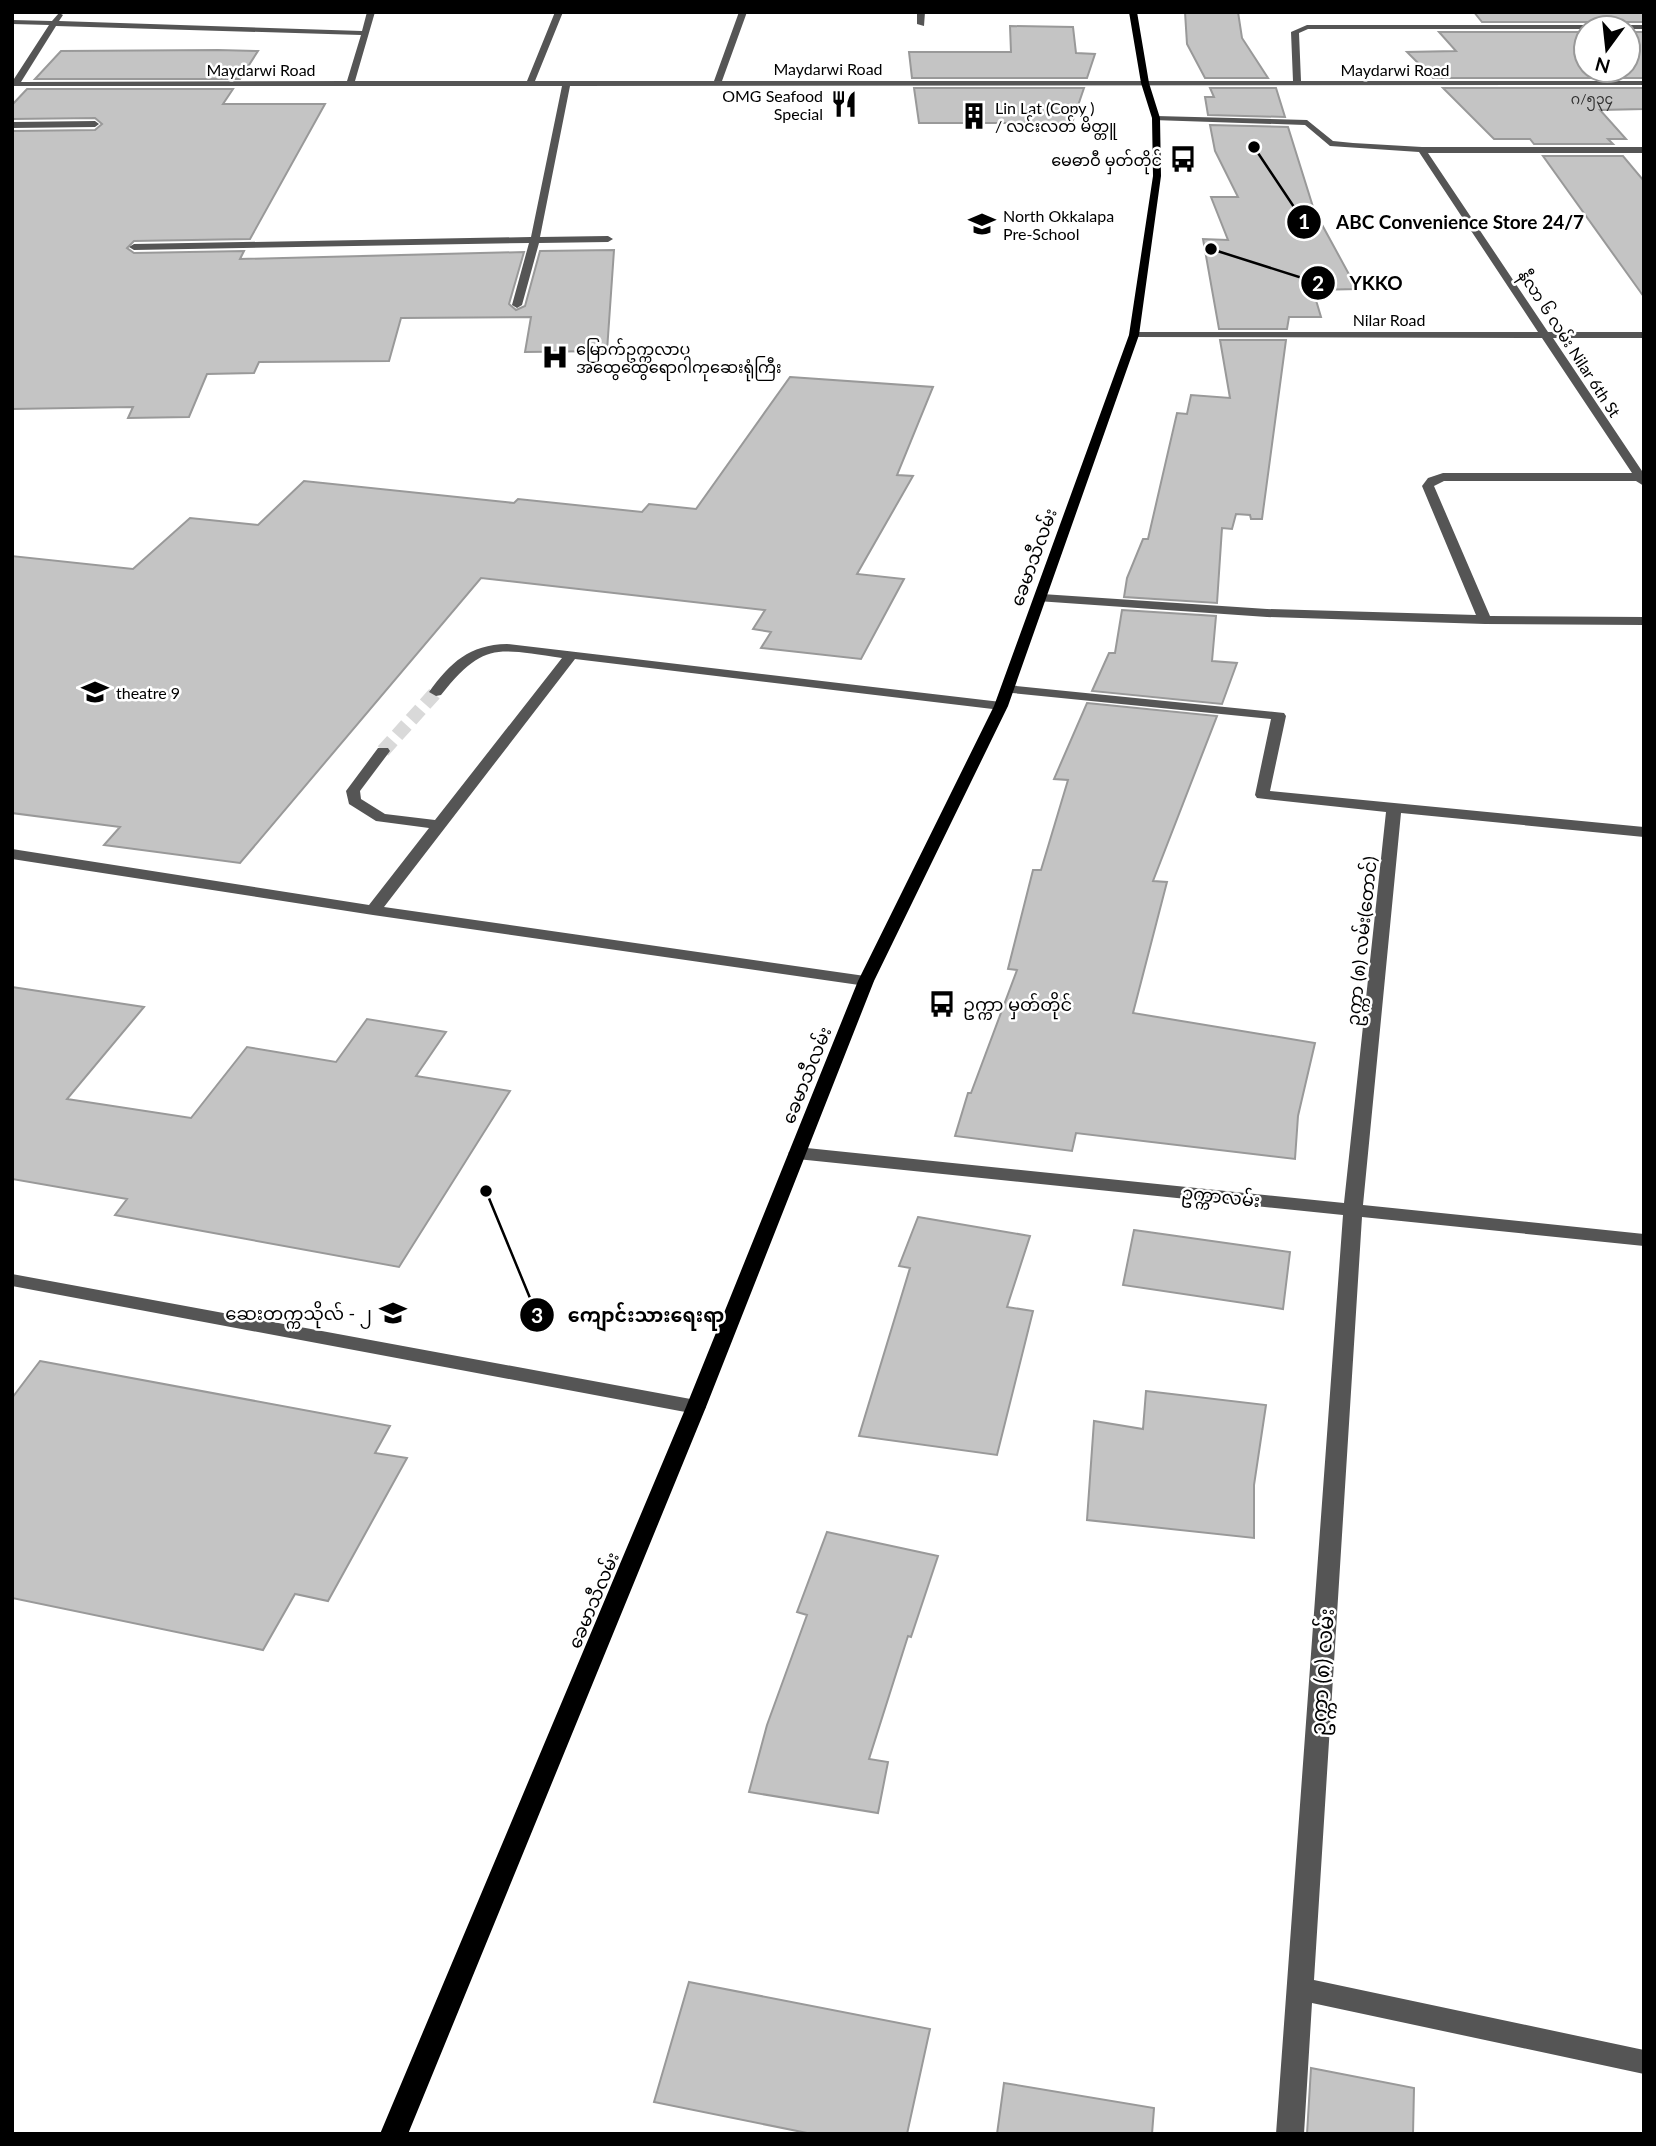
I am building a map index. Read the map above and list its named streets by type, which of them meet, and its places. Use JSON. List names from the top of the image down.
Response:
{
  "streets": {
    "main road": ["ခေမာသီလမ်း"],
    "street": [
      "Maydarwi Road",
      "Nilar Road",
      "နီလာ ၆ လမ်း Nilar 6th St",
      "ဥက္ကာ (၈) လမ်း(တောင်)",
      "ဥက္ကာလမ်း",
      "ဥက္ကာ (၈) လမ်း"
    ]
  },
  "crossings": [
    ["Maydarwi Road", "ခေမာသီလမ်း"],
    ["Nilar Road", "နီလာ ၆ လမ်း Nilar 6th St"],
    ["Nilar Road", "ခေမာသီလမ်း"],
    ["ခေမာသီလမ်း", "ဥက္ကာလမ်း"],
    ["ဥက္ကာ (၈) လမ်း(တောင်)", "ဥက္ကာလမ်း"],
    ["ဥက္ကာ (၈) လမ်း(တောင်)", "ဥက္ကာ (၈) လမ်း"],
    ["ဥက္ကာလမ်း", "ဥက္ကာ (၈) လမ်း"]
  ],
  "places": {
    "restaurant": ["OMG Seafood Special"],
    "building": ["Lin Lat (Copy ) / လင်းလတ် မိတ္တူ"],
    "other": ["ABC Convenience Store 24/7", "YKKO", "ကျောင်းသားရေးရာ"],
    "bus stop": ["မေဓာဝီ မှတ်တိုင်", "ဥက္ကာ မှတ်တိုင်"],
    "school or university": ["North Okkalapa Pre-School", "theatre 9", "ဆေးတက္ကသိုလ် - ၂"],
    "hospital": ["မြောက်ဥက္ကလာပ အထွေထွေရောဂါကုဆေးရုံကြီး"]
  },
  "house_numbers": ["ဂ/၅၃၄"],
  "north": "bottom"
}
